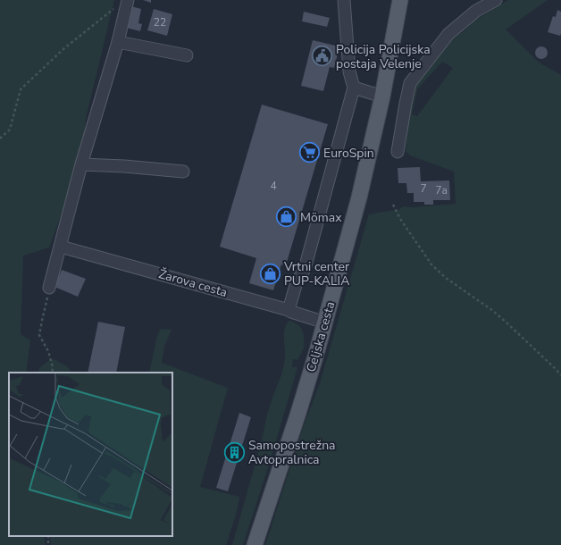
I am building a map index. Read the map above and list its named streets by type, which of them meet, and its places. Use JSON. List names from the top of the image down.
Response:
{
  "streets": {
    "main road": ["Celjska cesta"],
    "street": ["Žarova cesta"]
  },
  "crossings": [
    ["Žarova cesta", "Celjska cesta"]
  ],
  "places": {
    "public building": ["Policija Policijska postaja Velenje"],
    "supermarket": ["EuroSpin"],
    "shop": ["Mömax", "Vrtni center PUP-KALIA"],
    "building": ["Samopostrežna Avtopralnica"]
  },
  "house_numbers": [
    "22",
    "4",
    "7",
    "7a"
  ]
}
